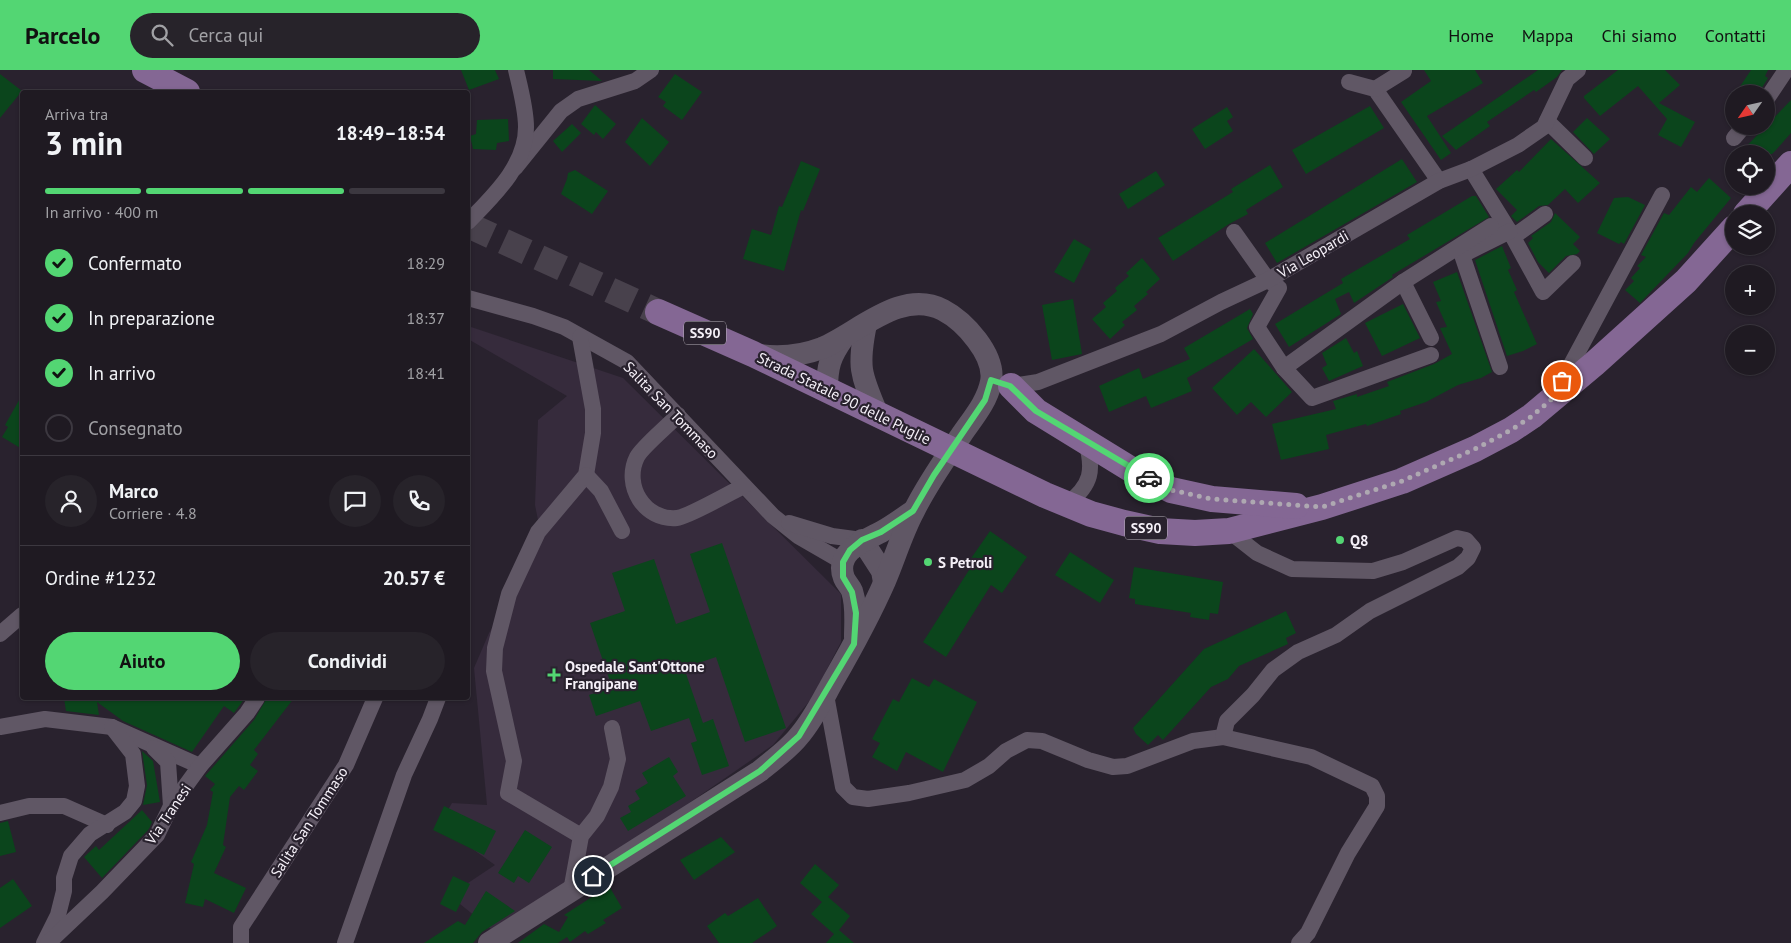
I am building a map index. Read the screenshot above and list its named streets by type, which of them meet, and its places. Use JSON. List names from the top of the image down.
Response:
{
  "streets": {
    "main road": ["SS90", "Strada Statale 90 delle Puglie"],
    "street": ["Via Leopardi", "Salita San Tommaso", "Via Tranesi"]
  },
  "places": {
    "other": ["Q8", "S Petroli"],
    "health": ["Ospedale Sant'Ottone Frangipane"]
  },
  "north": "bottom left",
  "page": {
    "header": "Parcelo",
    "search": "Cerca qui",
    "nav": [
      "Home",
      "Mappa",
      "Chi siamo",
      "Contatti"
    ],
    "map_buttons": ["+", "−"],
    "heading": ["3 min", "Arriva tra", "18:49–18:54"],
    "panel": [
      "Marco",
      "Corriere · 4.8",
      "Ordine #1232",
      "20.57 €"
    ],
    "bar": "In arrivo · 400 m",
    "list": [
      ["Confermato", "18:29"],
      ["In preparazione", "18:37"],
      ["In arrivo", "18:41"],
      "Consegnato"
    ],
    "buttons": ["Aiuto", "Condividi"]
  }
}
